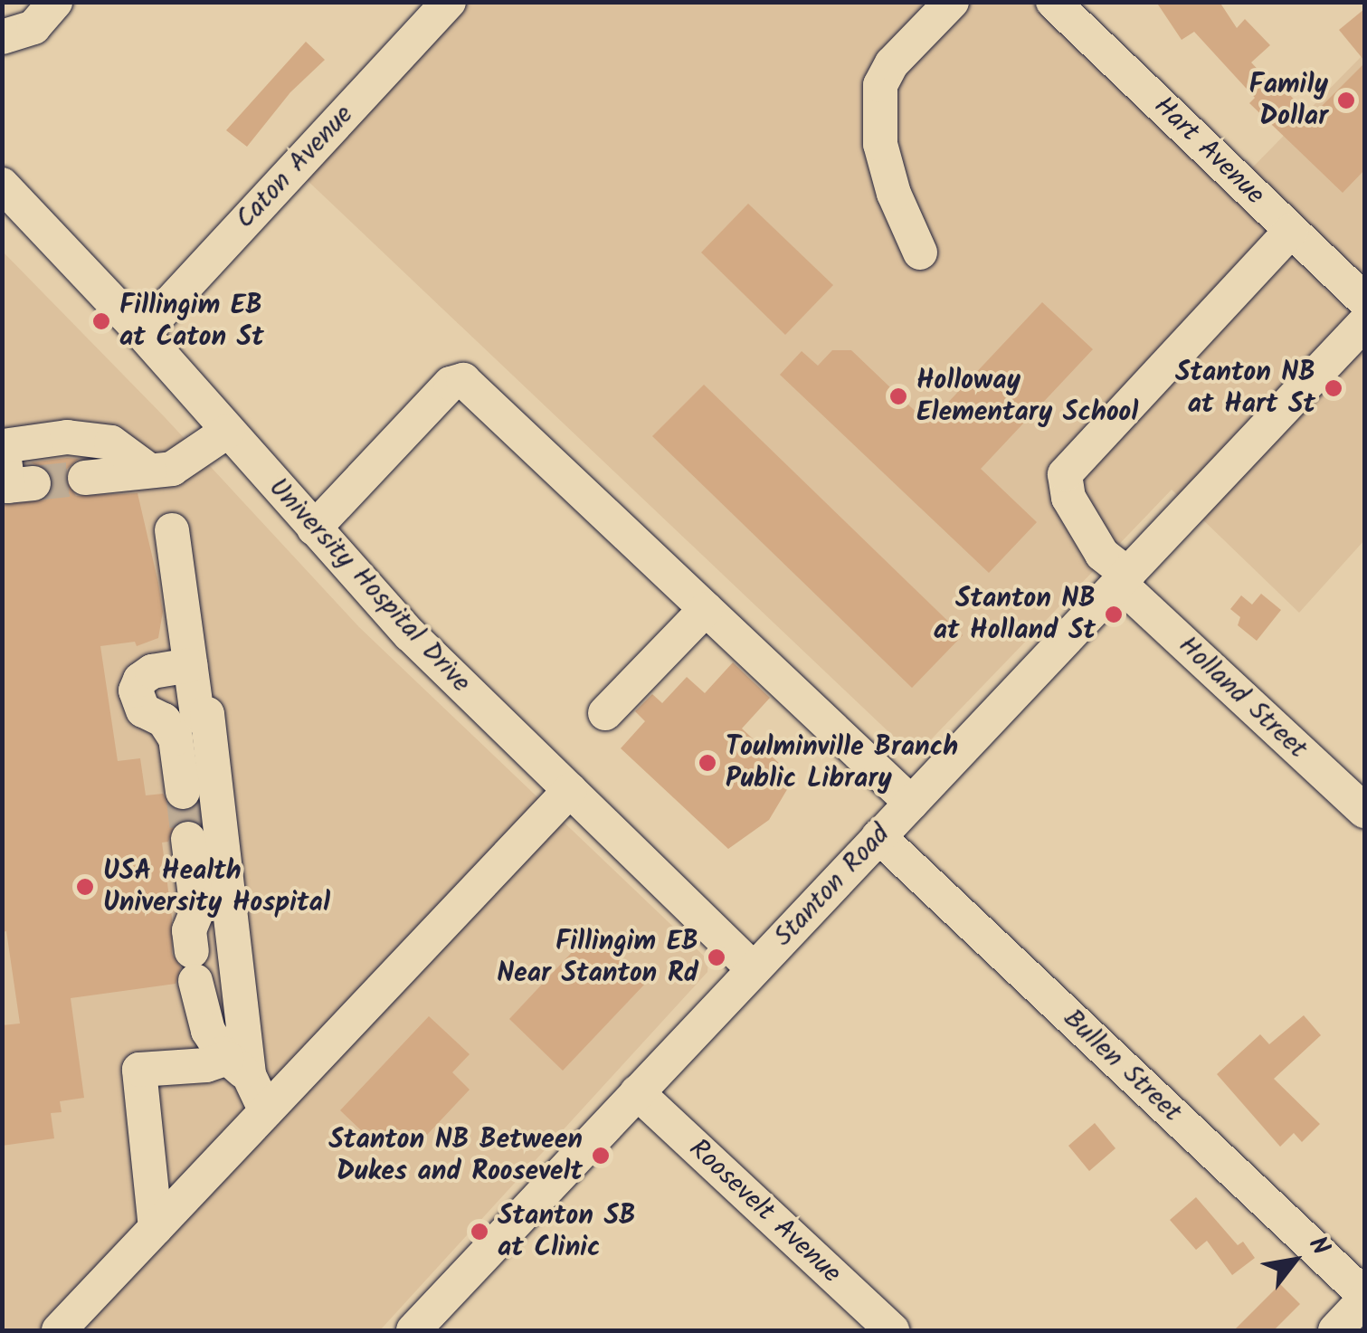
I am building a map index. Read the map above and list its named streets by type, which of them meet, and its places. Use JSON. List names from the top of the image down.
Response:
{
  "streets": {
    "street": [
      "Hart Avenue",
      "Caton Avenue",
      "University Hospital Drive",
      "Holland Street",
      "Stanton Road",
      "Bullen Street",
      "Roosevelt Avenue"
    ]
  },
  "crossings": [
    ["Hart Avenue", "Holland Street"],
    ["Caton Avenue", "University Hospital Drive"],
    ["University Hospital Drive", "Stanton Road"],
    ["Holland Street", "Stanton Road"],
    ["Stanton Road", "Bullen Street"],
    ["Stanton Road", "Roosevelt Avenue"]
  ],
  "places": [
    "Family Dollar",
    "Fillingim EB at Caton St",
    "Stanton NB at Hart St",
    "Holloway Elementary School",
    "Stanton NB at Holland St",
    "Toulminville Branch Public Library",
    "USA Health University Hospital",
    "Fillingim EB Near Stanton Rd",
    "Stanton NB Between Dukes and Roosevelt",
    "Stanton SB at Clinic"
  ],
  "north": "top right"
}
